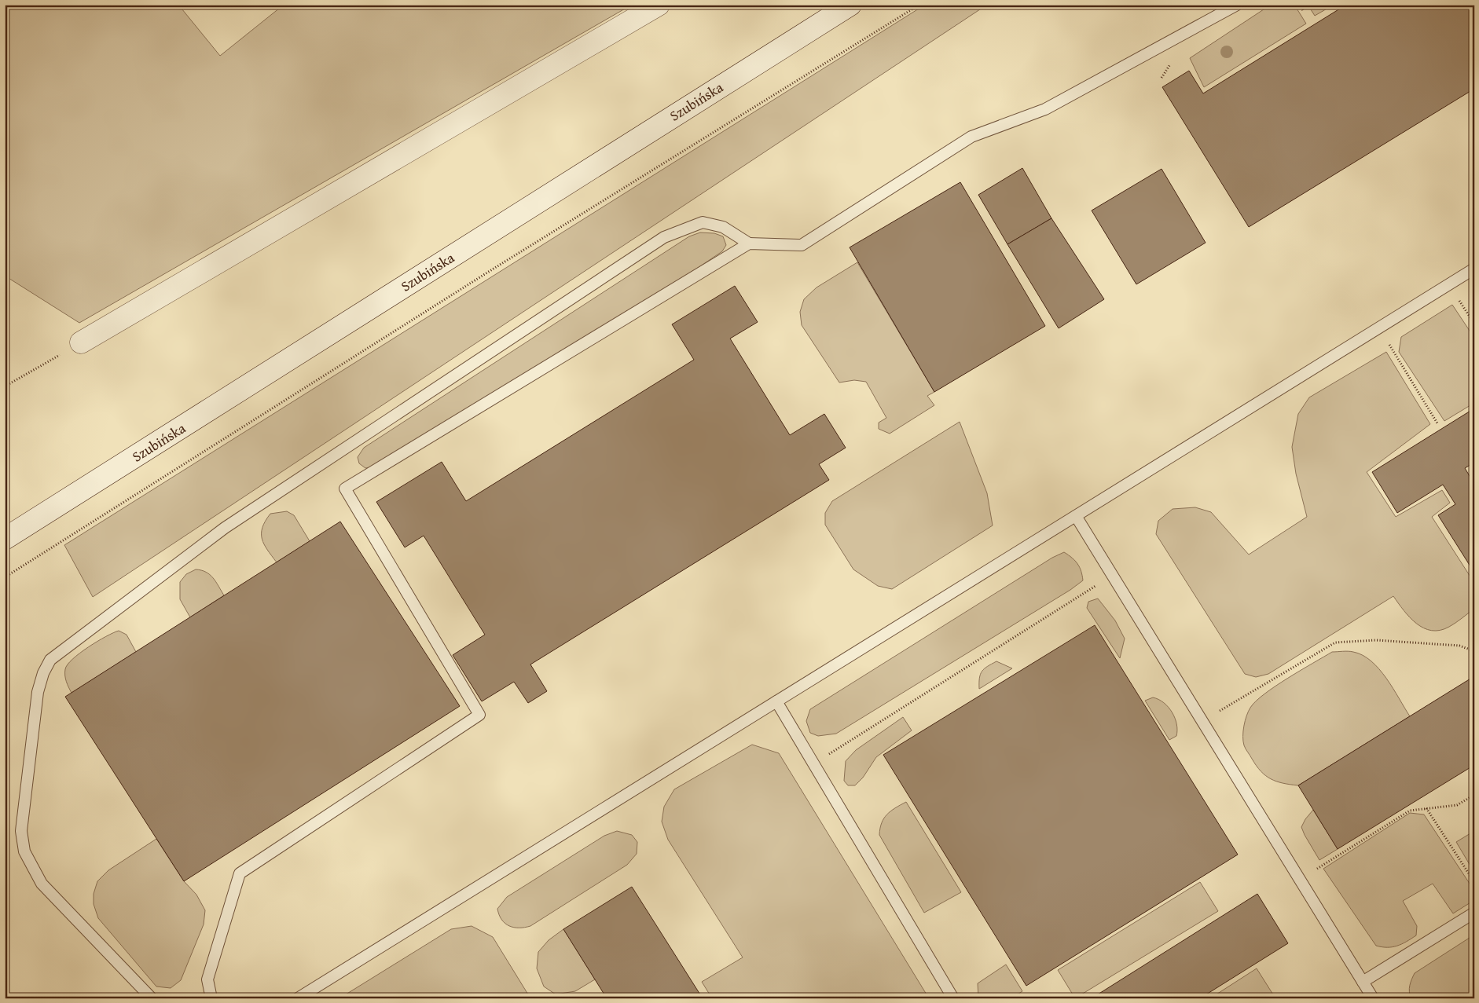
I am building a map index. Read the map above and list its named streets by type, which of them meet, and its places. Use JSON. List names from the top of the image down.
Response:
{
  "streets": {
    "main road": ["Szubińska"]
  }
}
